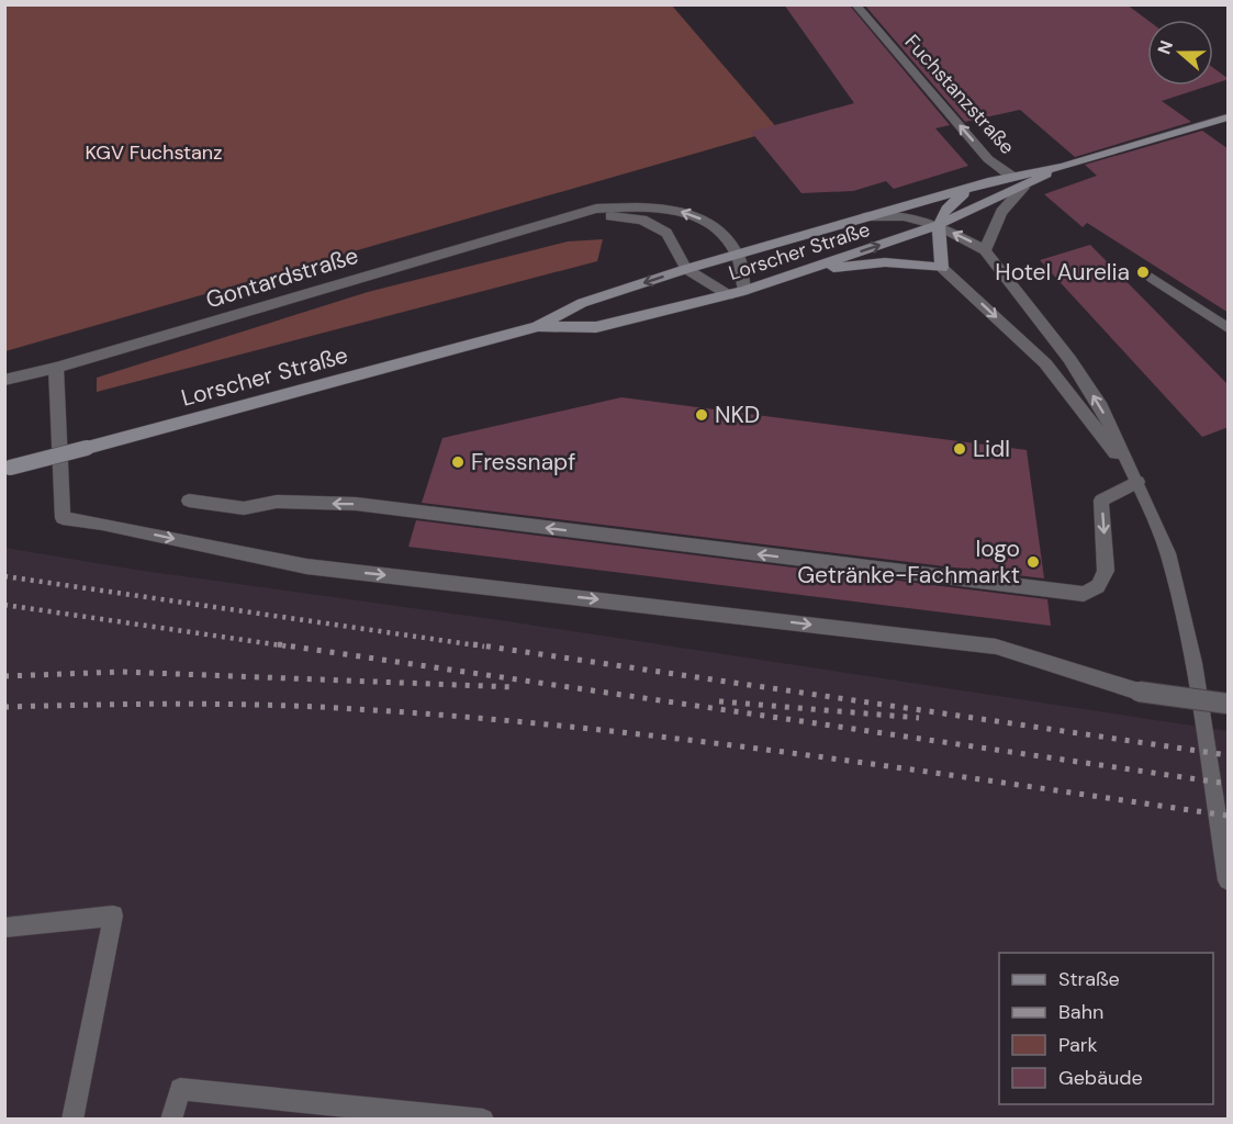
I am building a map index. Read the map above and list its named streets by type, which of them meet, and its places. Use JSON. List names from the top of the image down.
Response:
{
  "streets": {
    "main road": ["Lorscher Straße"],
    "street": ["Fuchstanzstraße", "Gontardstraße"]
  },
  "crossings": [
    ["Fuchstanzstraße", "Lorscher Straße"],
    ["Lorscher Straße", "Gontardstraße"]
  ],
  "one_way": ["Fuchstanzstraße"],
  "parks": ["KGV Fuchstanz"],
  "places": [
    "Hotel Aurelia",
    "NKD",
    "Lidl",
    "Fressnapf",
    "logo Getränke-Fachmarkt"
  ],
  "legend": [
    "Straße",
    "Bahn",
    "Park",
    "Gebäude"
  ],
  "north": "left"
}
